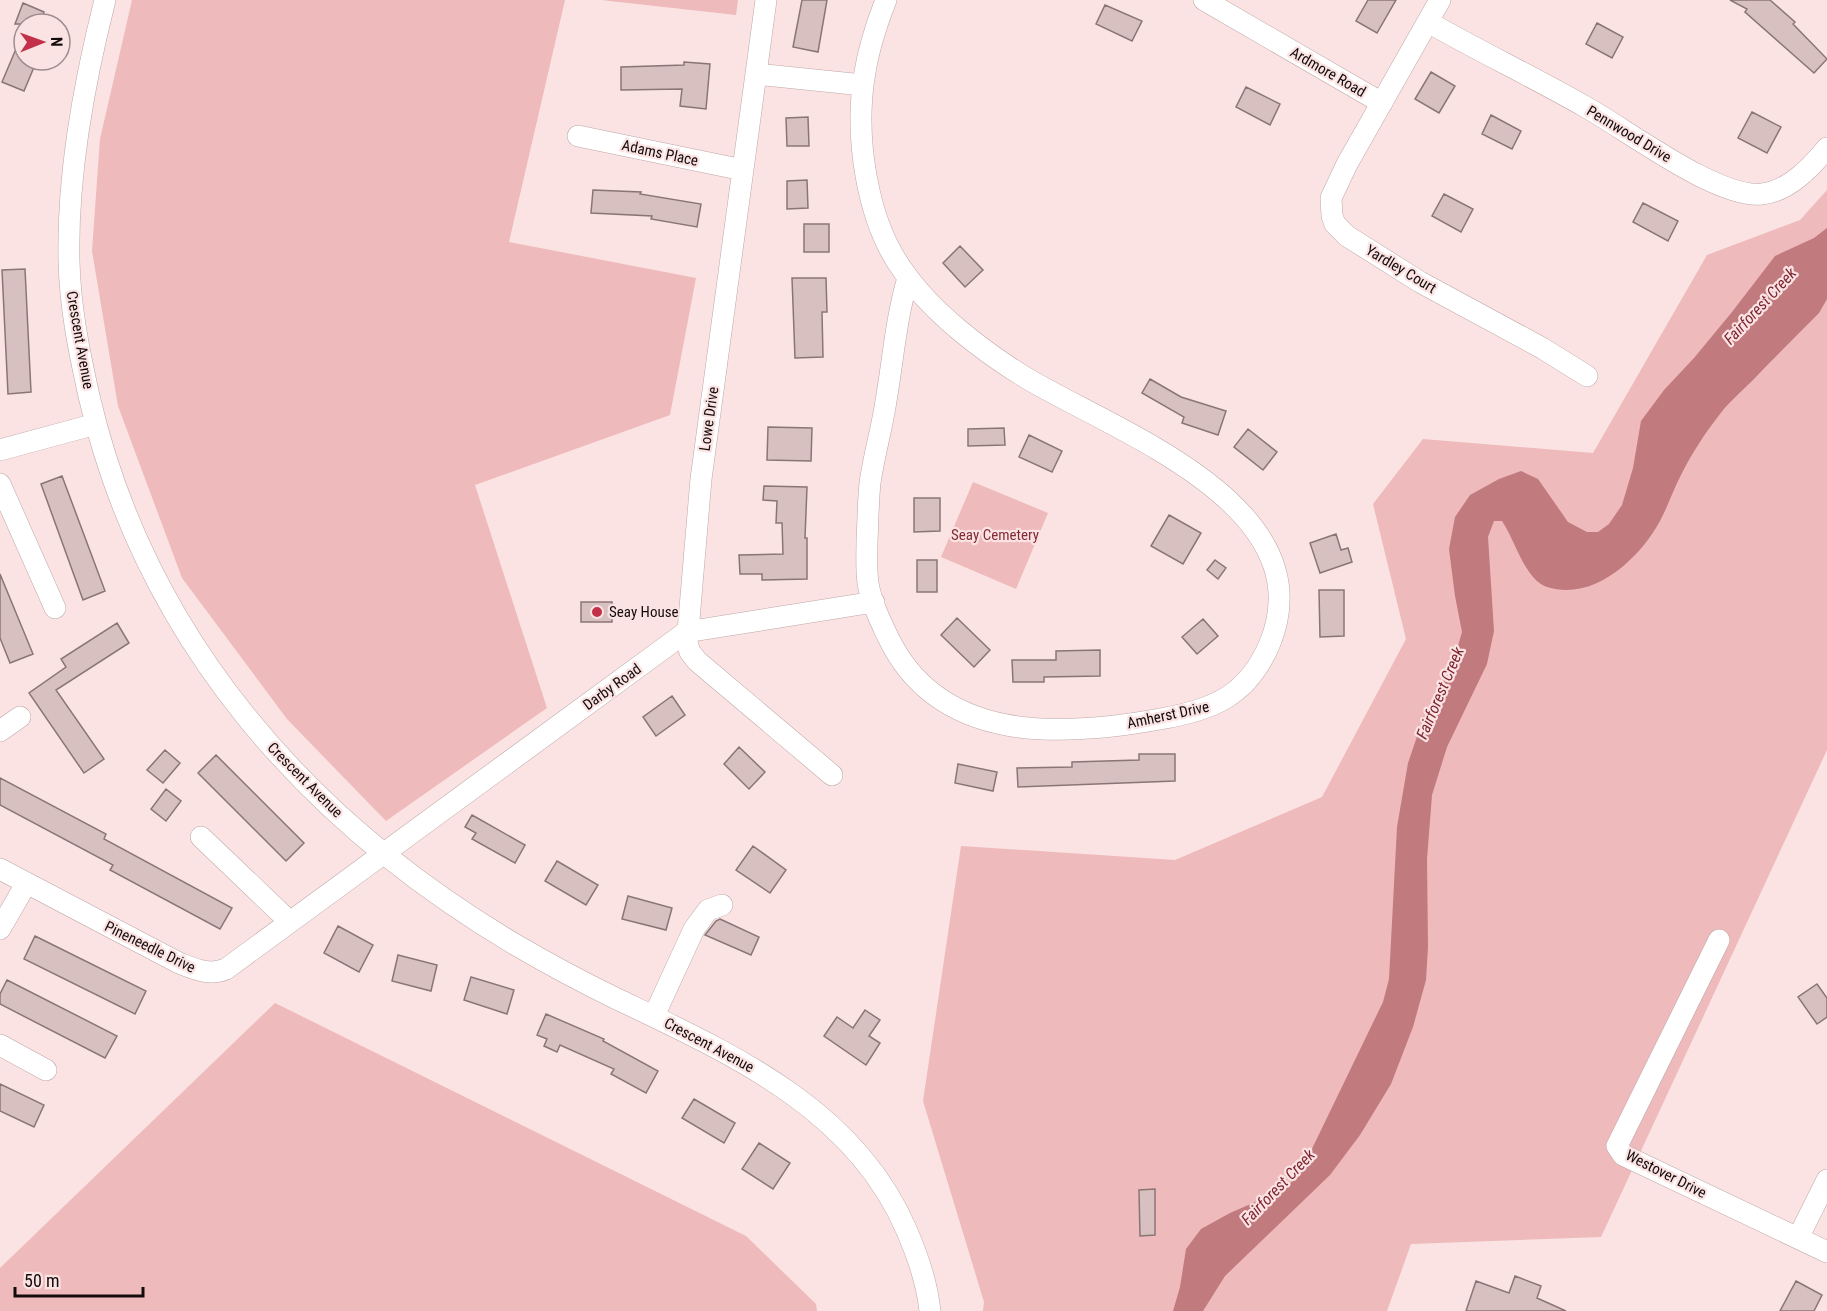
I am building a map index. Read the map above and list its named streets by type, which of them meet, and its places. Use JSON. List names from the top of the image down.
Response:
{
  "streets": {
    "street": [
      "Ardmore Road",
      "Pennwood Drive",
      "Adams Place",
      "Yardley Court",
      "Crescent Avenue",
      "Lowe Drive",
      "Darby Road",
      "Amherst Drive",
      "Pineneedle Drive",
      "Westover Drive"
    ]
  },
  "crossings": [
    ["Ardmore Road", "Pennwood Drive"],
    ["Ardmore Road", "Yardley Court"],
    ["Adams Place", "Lowe Drive"],
    ["Crescent Avenue", "Darby Road"],
    ["Crescent Avenue", "Pineneedle Drive"],
    ["Lowe Drive", "Darby Road"],
    ["Darby Road", "Amherst Drive"],
    ["Darby Road", "Pineneedle Drive"]
  ],
  "water": ["Fairforest Creek"],
  "parks": ["Seay Cemetery"],
  "places": ["Seay House"],
  "scale_bar": "50 m",
  "north": "right"
}
